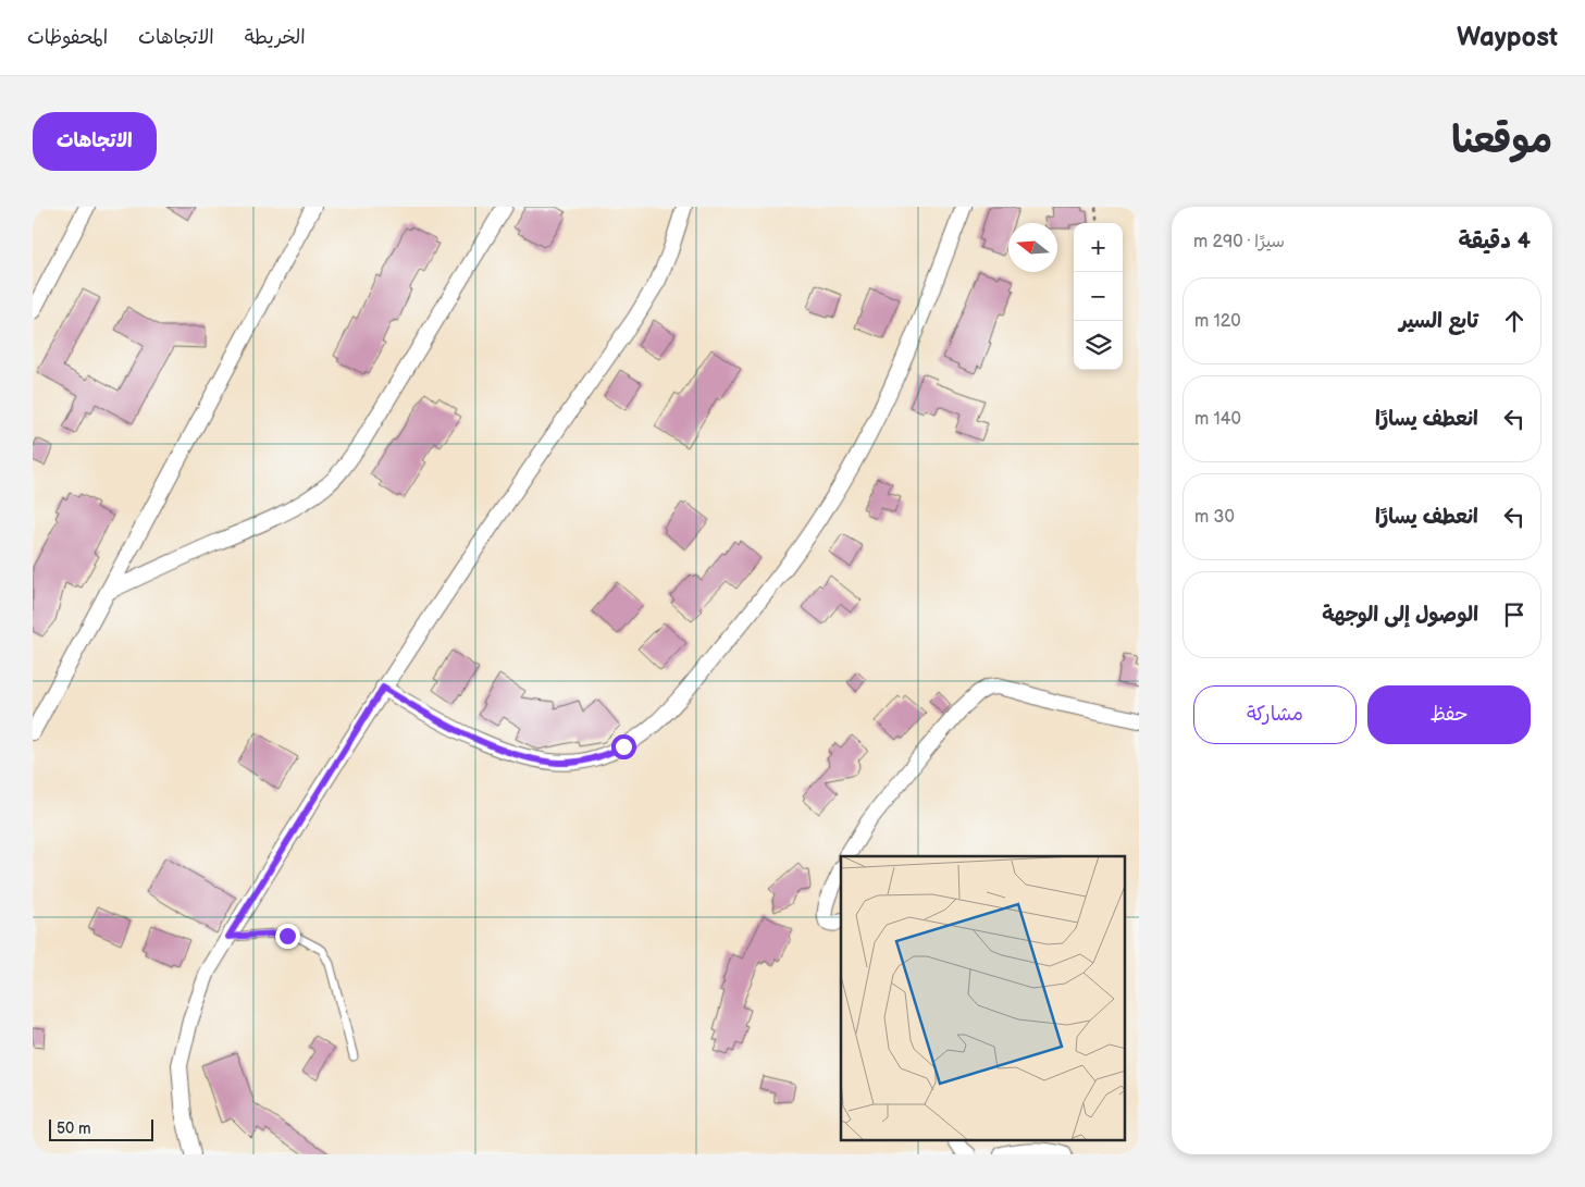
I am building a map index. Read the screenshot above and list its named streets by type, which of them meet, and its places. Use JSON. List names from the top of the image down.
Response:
{
  "scale_bar": "50 m",
  "north": "left",
  "page": {
    "header": "Waypost",
    "nav": ["الخريطة", "الاتجاهات", "المحفوظات"],
    "title": "موقعنا",
    "buttons": [
      "الاتجاهات",
      ["حفظ", "مشاركة"]
    ],
    "heading": ["4 دقيقة", "سيرًا · 290 m"],
    "map_buttons": ["+", "−"],
    "list": [
      ["تابع السير", "120 m"],
      ["انعطف يسارًا", "140 m"],
      ["انعطف يسارًا", "30 m"],
      "الوصول إلى الوجهة"
    ],
    "scale": "50 m"
  }
}
